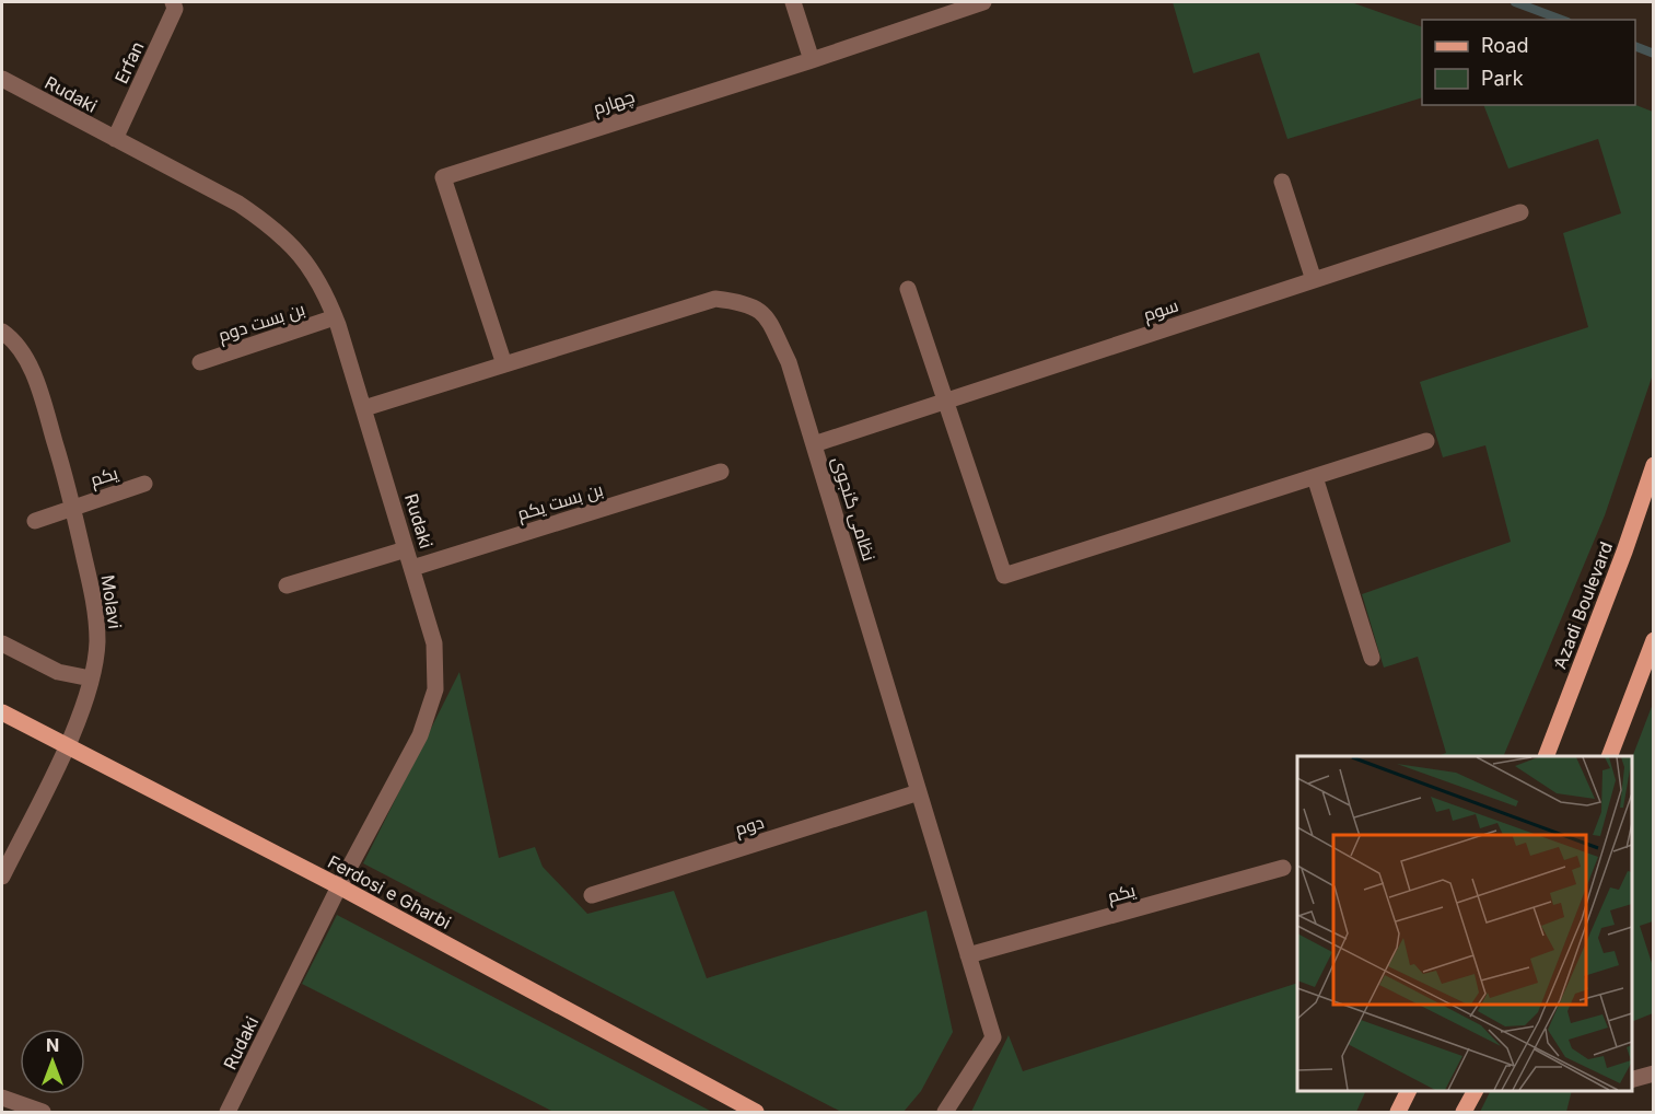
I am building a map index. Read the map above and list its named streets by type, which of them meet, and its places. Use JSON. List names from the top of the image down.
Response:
{
  "streets": {
    "main road": ["َAzadi Boulevard", "Ferdosi e Gharbi"],
    "street": [
      "Erfan",
      "Rudaki",
      "چهارم",
      "سوم",
      "بن بست دوم",
      "یکم",
      "بن بست یکم",
      "نظامی گنجوی",
      "Molavi",
      "دوم"
    ]
  },
  "crossings": [
    ["Erfan", "Rudaki"],
    ["Rudaki", "بن بست دوم"],
    ["Rudaki", "بن بست یکم"],
    ["Rudaki", "نظامی گنجوی"],
    ["Rudaki", "Ferdosi e Gharbi"],
    ["چهارم", "نظامی گنجوی"],
    ["سوم", "نظامی گنجوی"],
    ["یکم", "نظامی گنجوی"],
    ["یکم", "Molavi"],
    ["نظامی گنجوی", "دوم"],
    ["Molavi", "Ferdosi e Gharbi"]
  ],
  "legend": ["Road", "Park"],
  "north": "top"
}
